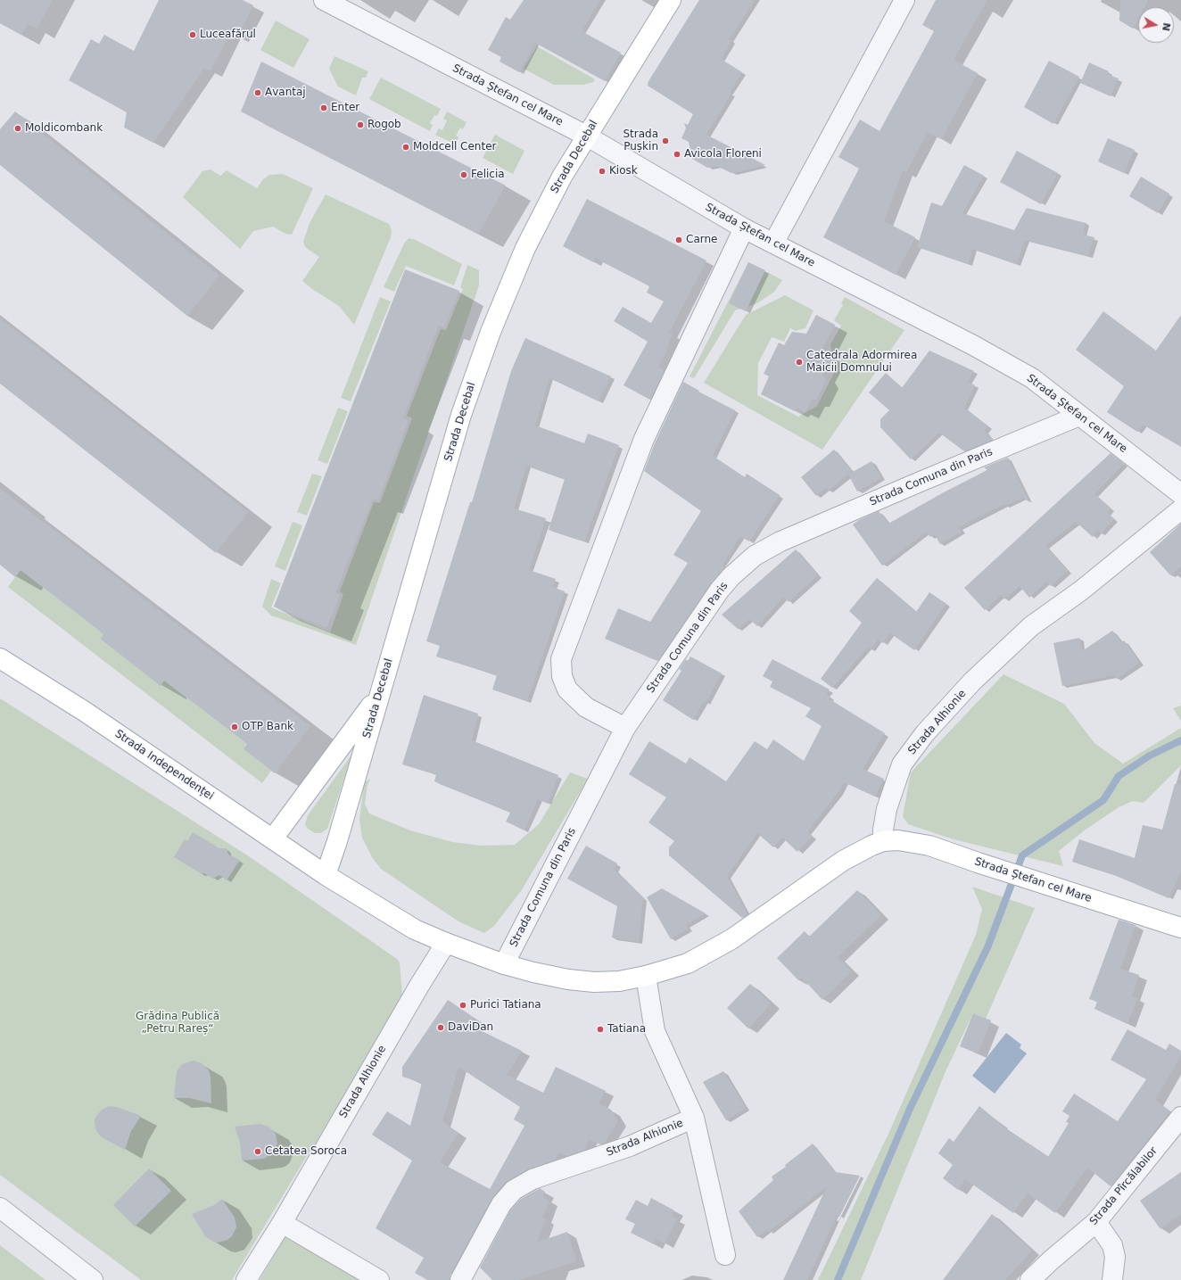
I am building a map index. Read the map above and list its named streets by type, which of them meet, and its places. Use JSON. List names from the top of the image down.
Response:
{
  "streets": {
    "main road": ["Strada Ștefan cel Mare", "Strada Decebal", "Strada Independenței"],
    "street": ["Strada Comuna din Paris", "Strada Alhionie", "Strada Pîrcălabilor"]
  },
  "crossings": [
    ["Strada Ștefan cel Mare", "Strada Decebal"],
    ["Strada Ștefan cel Mare", "Strada Comuna din Paris"],
    ["Strada Ștefan cel Mare", "Strada Alhionie"],
    ["Strada Decebal", "Strada Independenței"]
  ],
  "parks": ["Grădina Publică „Petru Rareș“"],
  "places": [
    "Luceafărul",
    "Аvantaj",
    "Enter",
    "Rogob",
    "Moldicombank",
    "Strada Pușkin",
    "Moldcell Center",
    "Avicola Floreni",
    "Kiosk",
    "Felicia",
    "Carne",
    "Catedrala Adormirea Maicii Domnului",
    "OTP Bank",
    "Purici Tatiana",
    "DaviDan",
    "Tatiana",
    "Cetatea Soroca"
  ],
  "north": "right"
}
